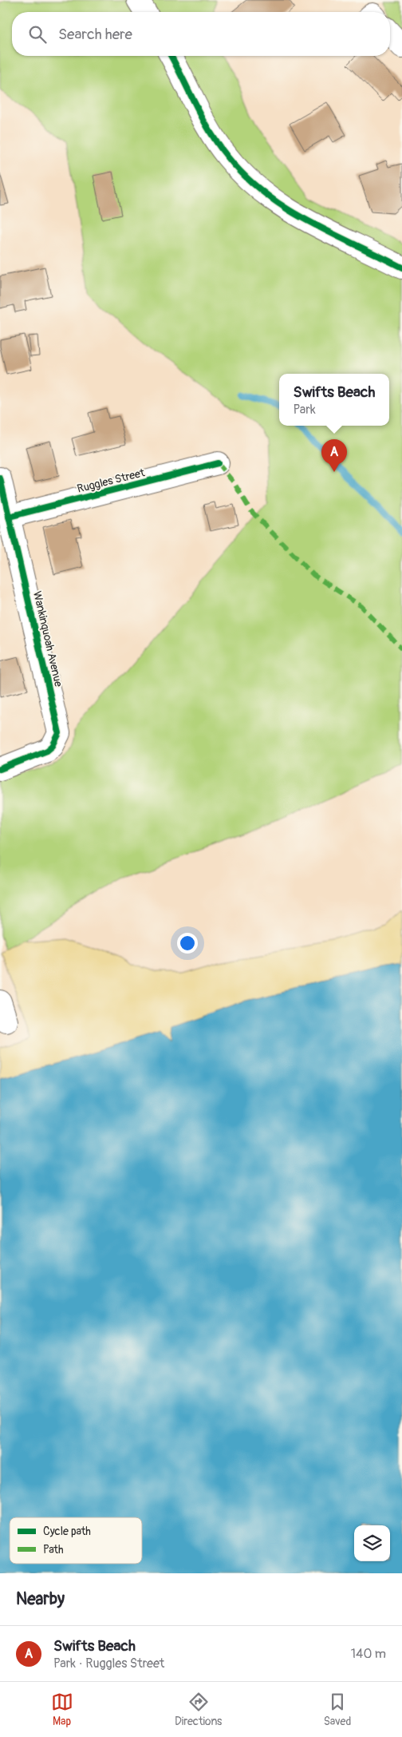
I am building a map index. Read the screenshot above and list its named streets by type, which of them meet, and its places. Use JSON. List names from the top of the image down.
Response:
{
  "streets": {
    "street": ["Ruggles Street", "Wankinquoah Avenue"]
  },
  "crossings": [
    ["Ruggles Street", "Wankinquoah Avenue"]
  ],
  "legend": ["Cycle path", "Path"],
  "page": {
    "search": "Search here",
    "popup": ["Swifts Beach", "Park"],
    "pins": "A",
    "heading": "Nearby",
    "list": [
      {
        "mark": "A",
        "name": "Swifts Beach",
        "note": "Park · Ruggles Street",
        "value": "140 m"
      }
    ],
    "nav": ["Map", "Directions", "Saved"]
  }
}
